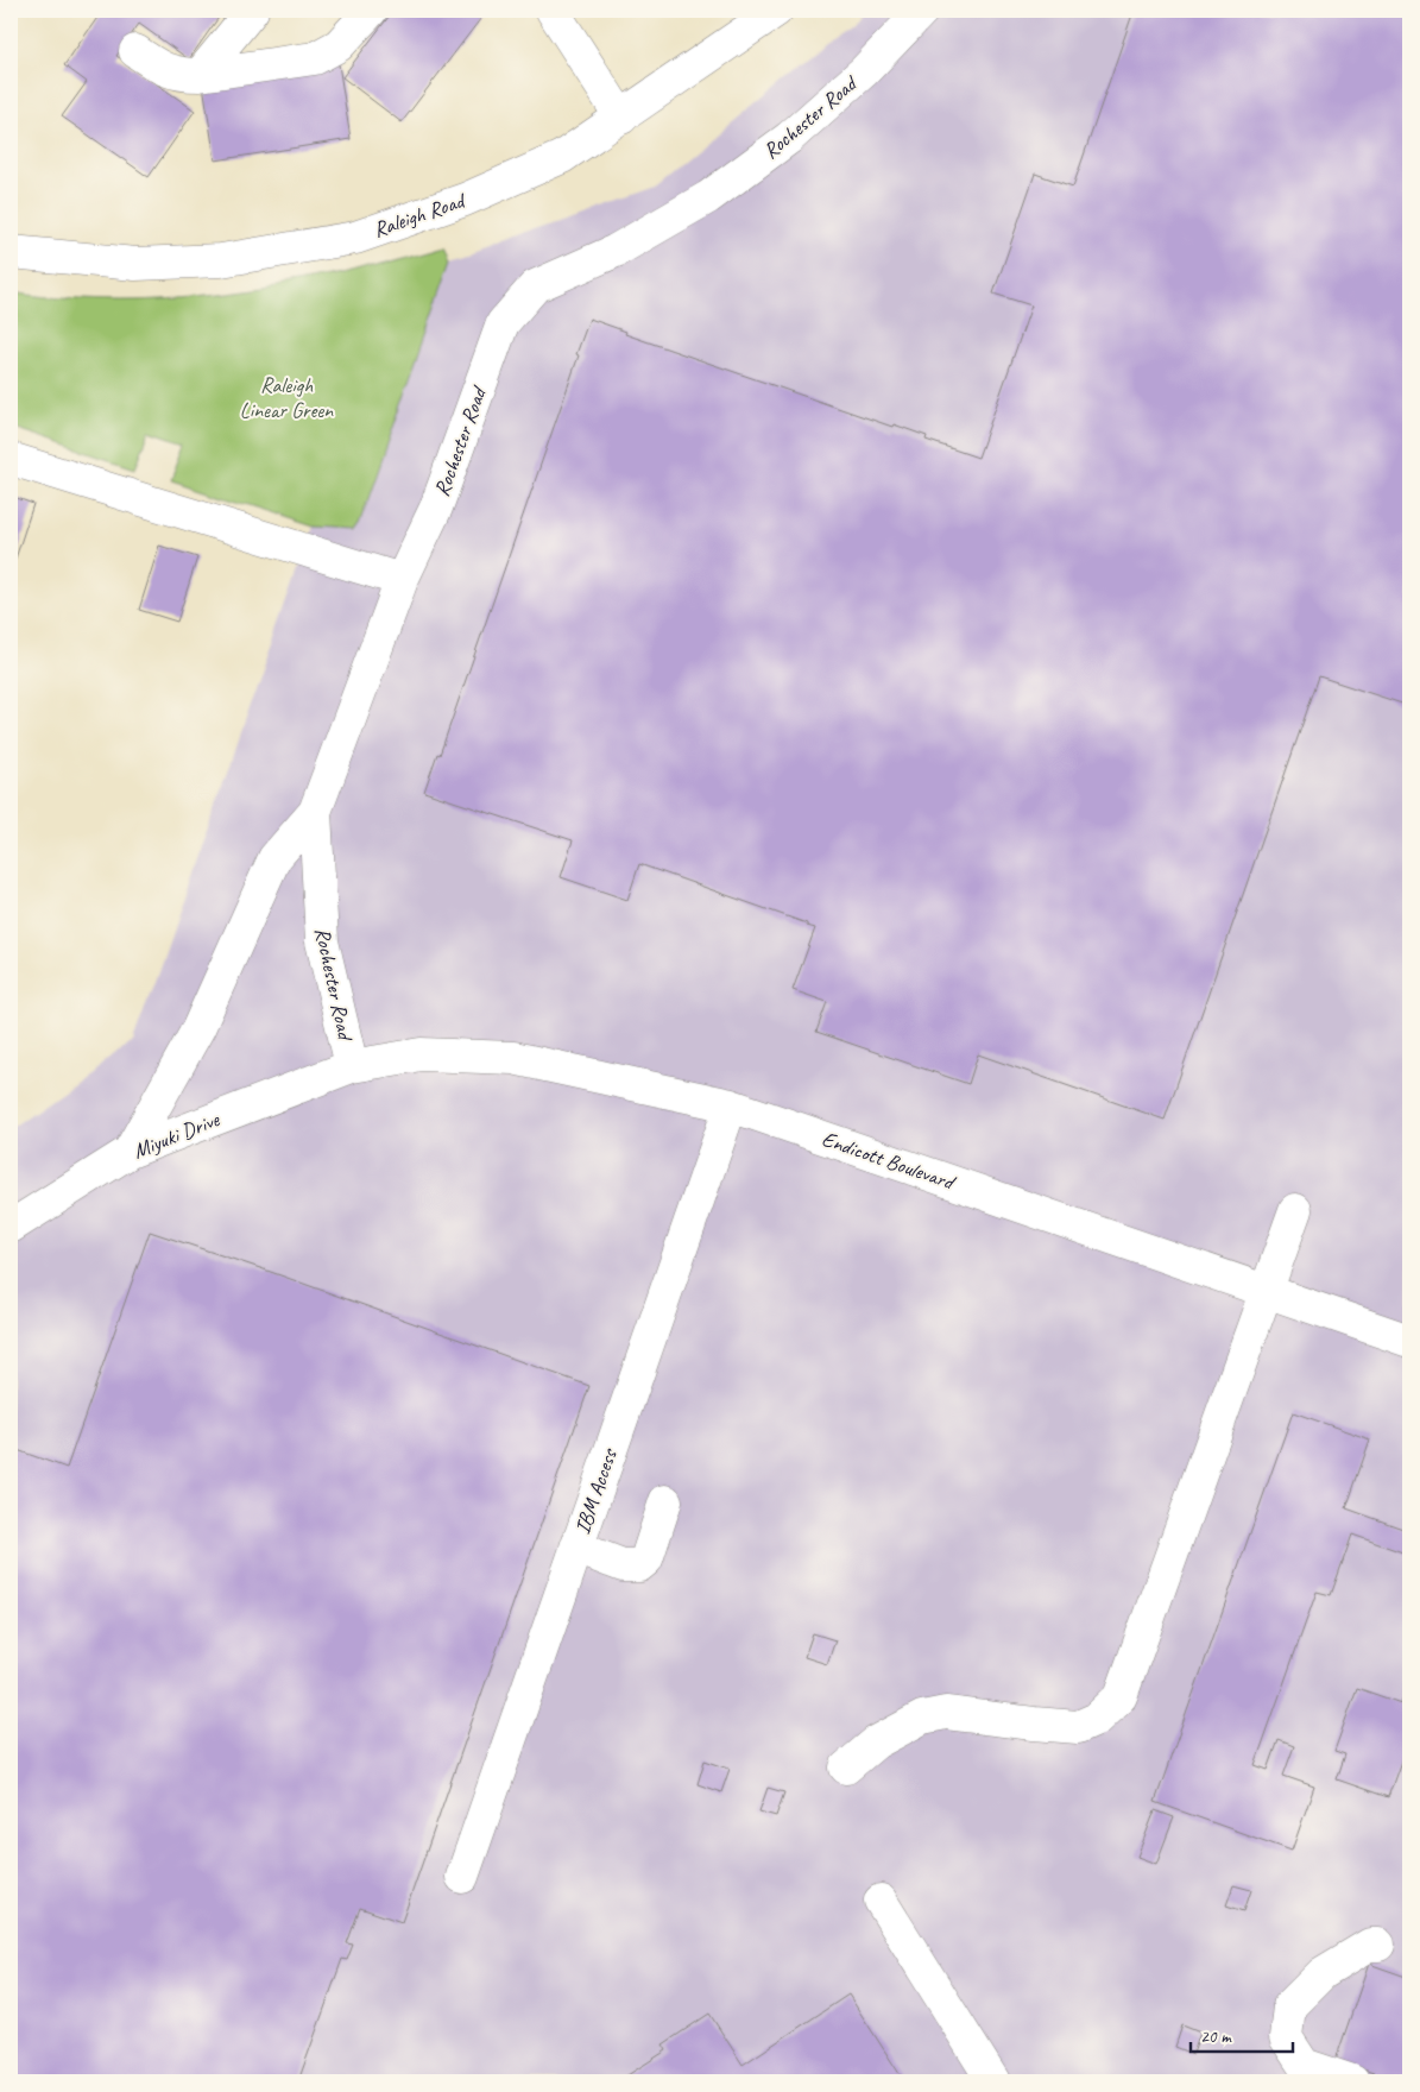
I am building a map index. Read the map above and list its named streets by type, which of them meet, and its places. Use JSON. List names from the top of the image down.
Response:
{
  "streets": {
    "street": [
      "Rochester Road",
      "Raleigh Road",
      "Miyuki Drive",
      "Endicott Boulevard",
      "IBM Access"
    ]
  },
  "crossings": [
    ["Rochester Road", "Miyuki Drive"],
    ["Rochester Road", "Endicott Boulevard"],
    ["Miyuki Drive", "Endicott Boulevard"],
    ["Endicott Boulevard", "IBM Access"]
  ],
  "parks": ["Raleigh Linear Green"],
  "scale_bar": "20 m"
}
